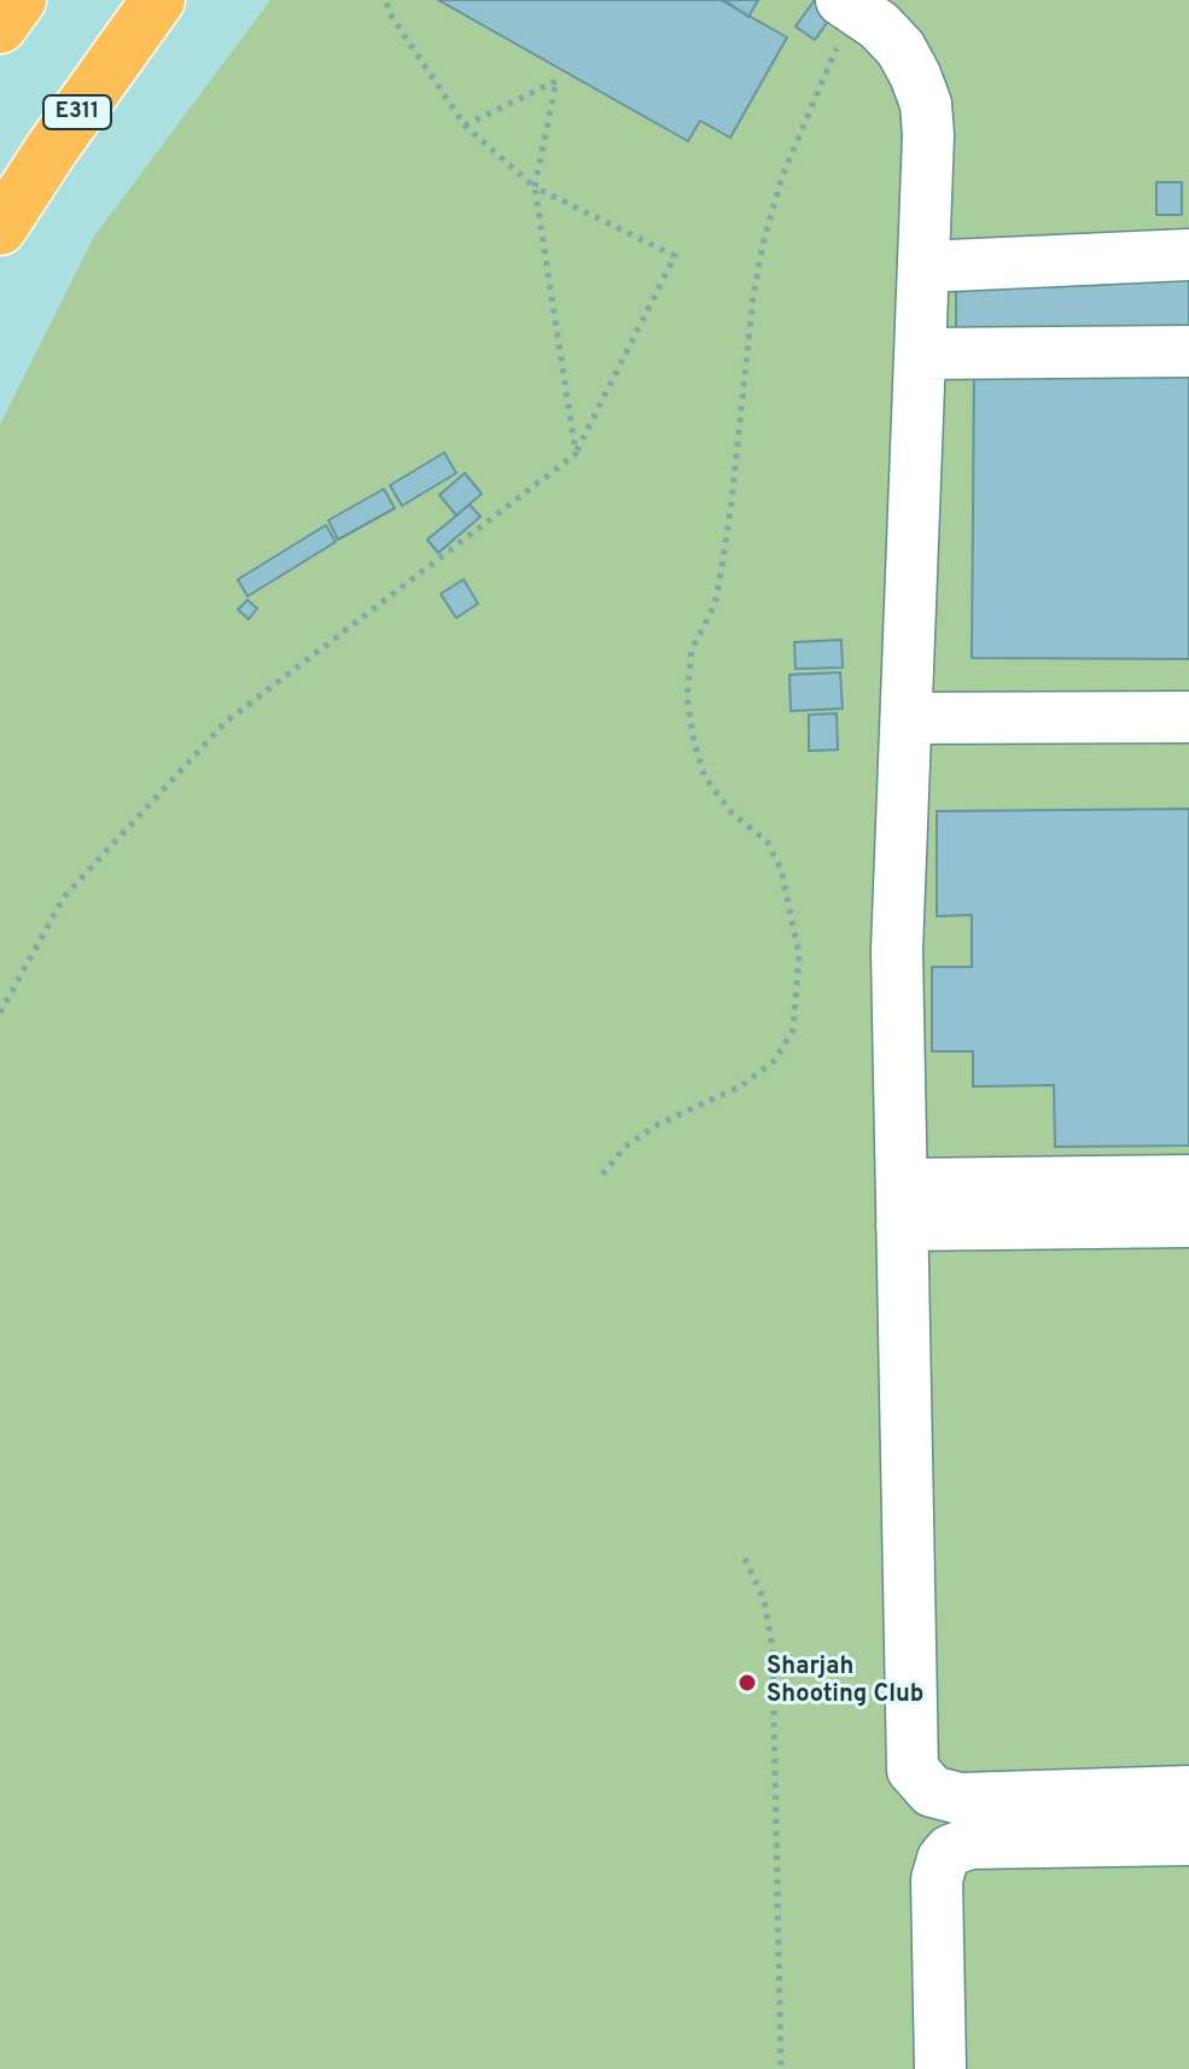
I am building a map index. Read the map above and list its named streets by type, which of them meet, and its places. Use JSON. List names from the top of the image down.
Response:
{
  "streets": {
    "highway": ["E311"]
  },
  "places": ["Sharjah Shooting Club"]
}
